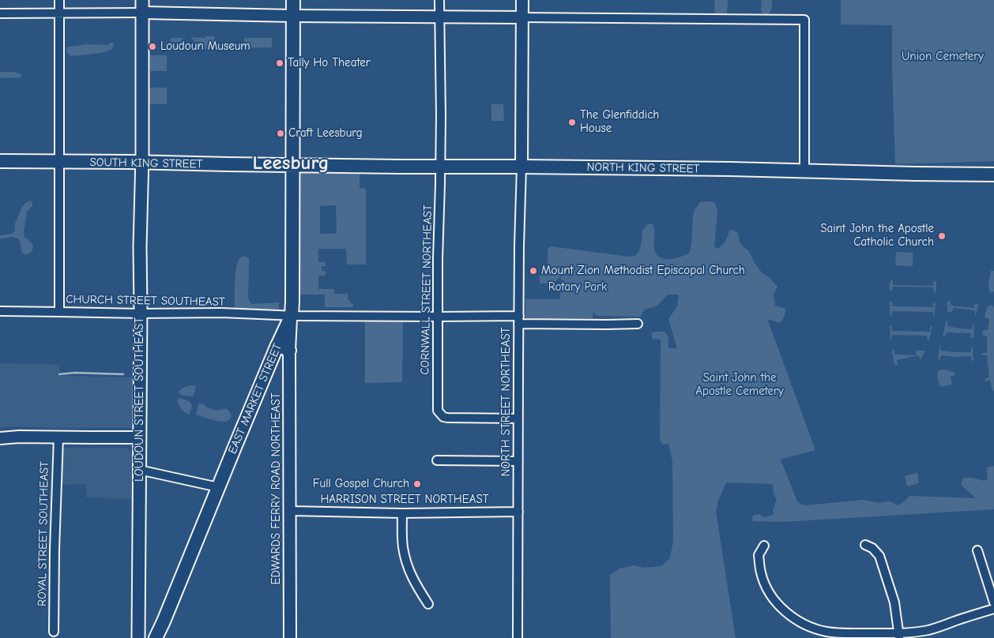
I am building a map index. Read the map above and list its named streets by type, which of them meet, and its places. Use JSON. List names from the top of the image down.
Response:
{
  "streets": {
    "main road": [
      "SOUTH KING STREET",
      "NORTH KING STREET",
      "EAST MARKET STREET",
      "LOUDOUN STREET SOUTHEAST"
    ],
    "street": [
      "CORNWALL STREET NORTHEAST",
      "CHURCH STREET SOUTHEAST",
      "NORTH STREET NORTHEAST",
      "EDWARDS FERRY ROAD NORTHEAST",
      "HARRISON STREET NORTHEAST",
      "ROYAL STREET SOUTHEAST"
    ]
  },
  "crossings": [
    ["SOUTH KING STREET", "NORTH KING STREET"],
    ["SOUTH KING STREET", "EAST MARKET STREET"],
    ["SOUTH KING STREET", "LOUDOUN STREET SOUTHEAST"],
    ["NORTH KING STREET", "CORNWALL STREET NORTHEAST"],
    ["NORTH KING STREET", "EAST MARKET STREET"],
    ["NORTH KING STREET", "NORTH STREET NORTHEAST"],
    ["CORNWALL STREET NORTHEAST", "CHURCH STREET SOUTHEAST"],
    ["CORNWALL STREET NORTHEAST", "NORTH STREET NORTHEAST"],
    ["CHURCH STREET SOUTHEAST", "EAST MARKET STREET"],
    ["CHURCH STREET SOUTHEAST", "LOUDOUN STREET SOUTHEAST"],
    ["CHURCH STREET SOUTHEAST", "NORTH STREET NORTHEAST"],
    ["CHURCH STREET SOUTHEAST", "EDWARDS FERRY ROAD NORTHEAST"],
    ["EAST MARKET STREET", "EDWARDS FERRY ROAD NORTHEAST"],
    ["NORTH STREET NORTHEAST", "HARRISON STREET NORTHEAST"],
    ["EDWARDS FERRY ROAD NORTHEAST", "HARRISON STREET NORTHEAST"]
  ],
  "districts": ["Leesburg"],
  "parks": ["Union Cemetery", "Rotary Park", "Saint John the Apostle Cemetery"],
  "places": [
    "Loudoun Museum",
    "Tally Ho Theater",
    "The Glenfiddich House",
    "Craft Leesburg",
    "Saint John the Apostle Catholic Church",
    "Mount Zion Methodist Episcopal Church",
    "Full Gospel Church"
  ]
}
